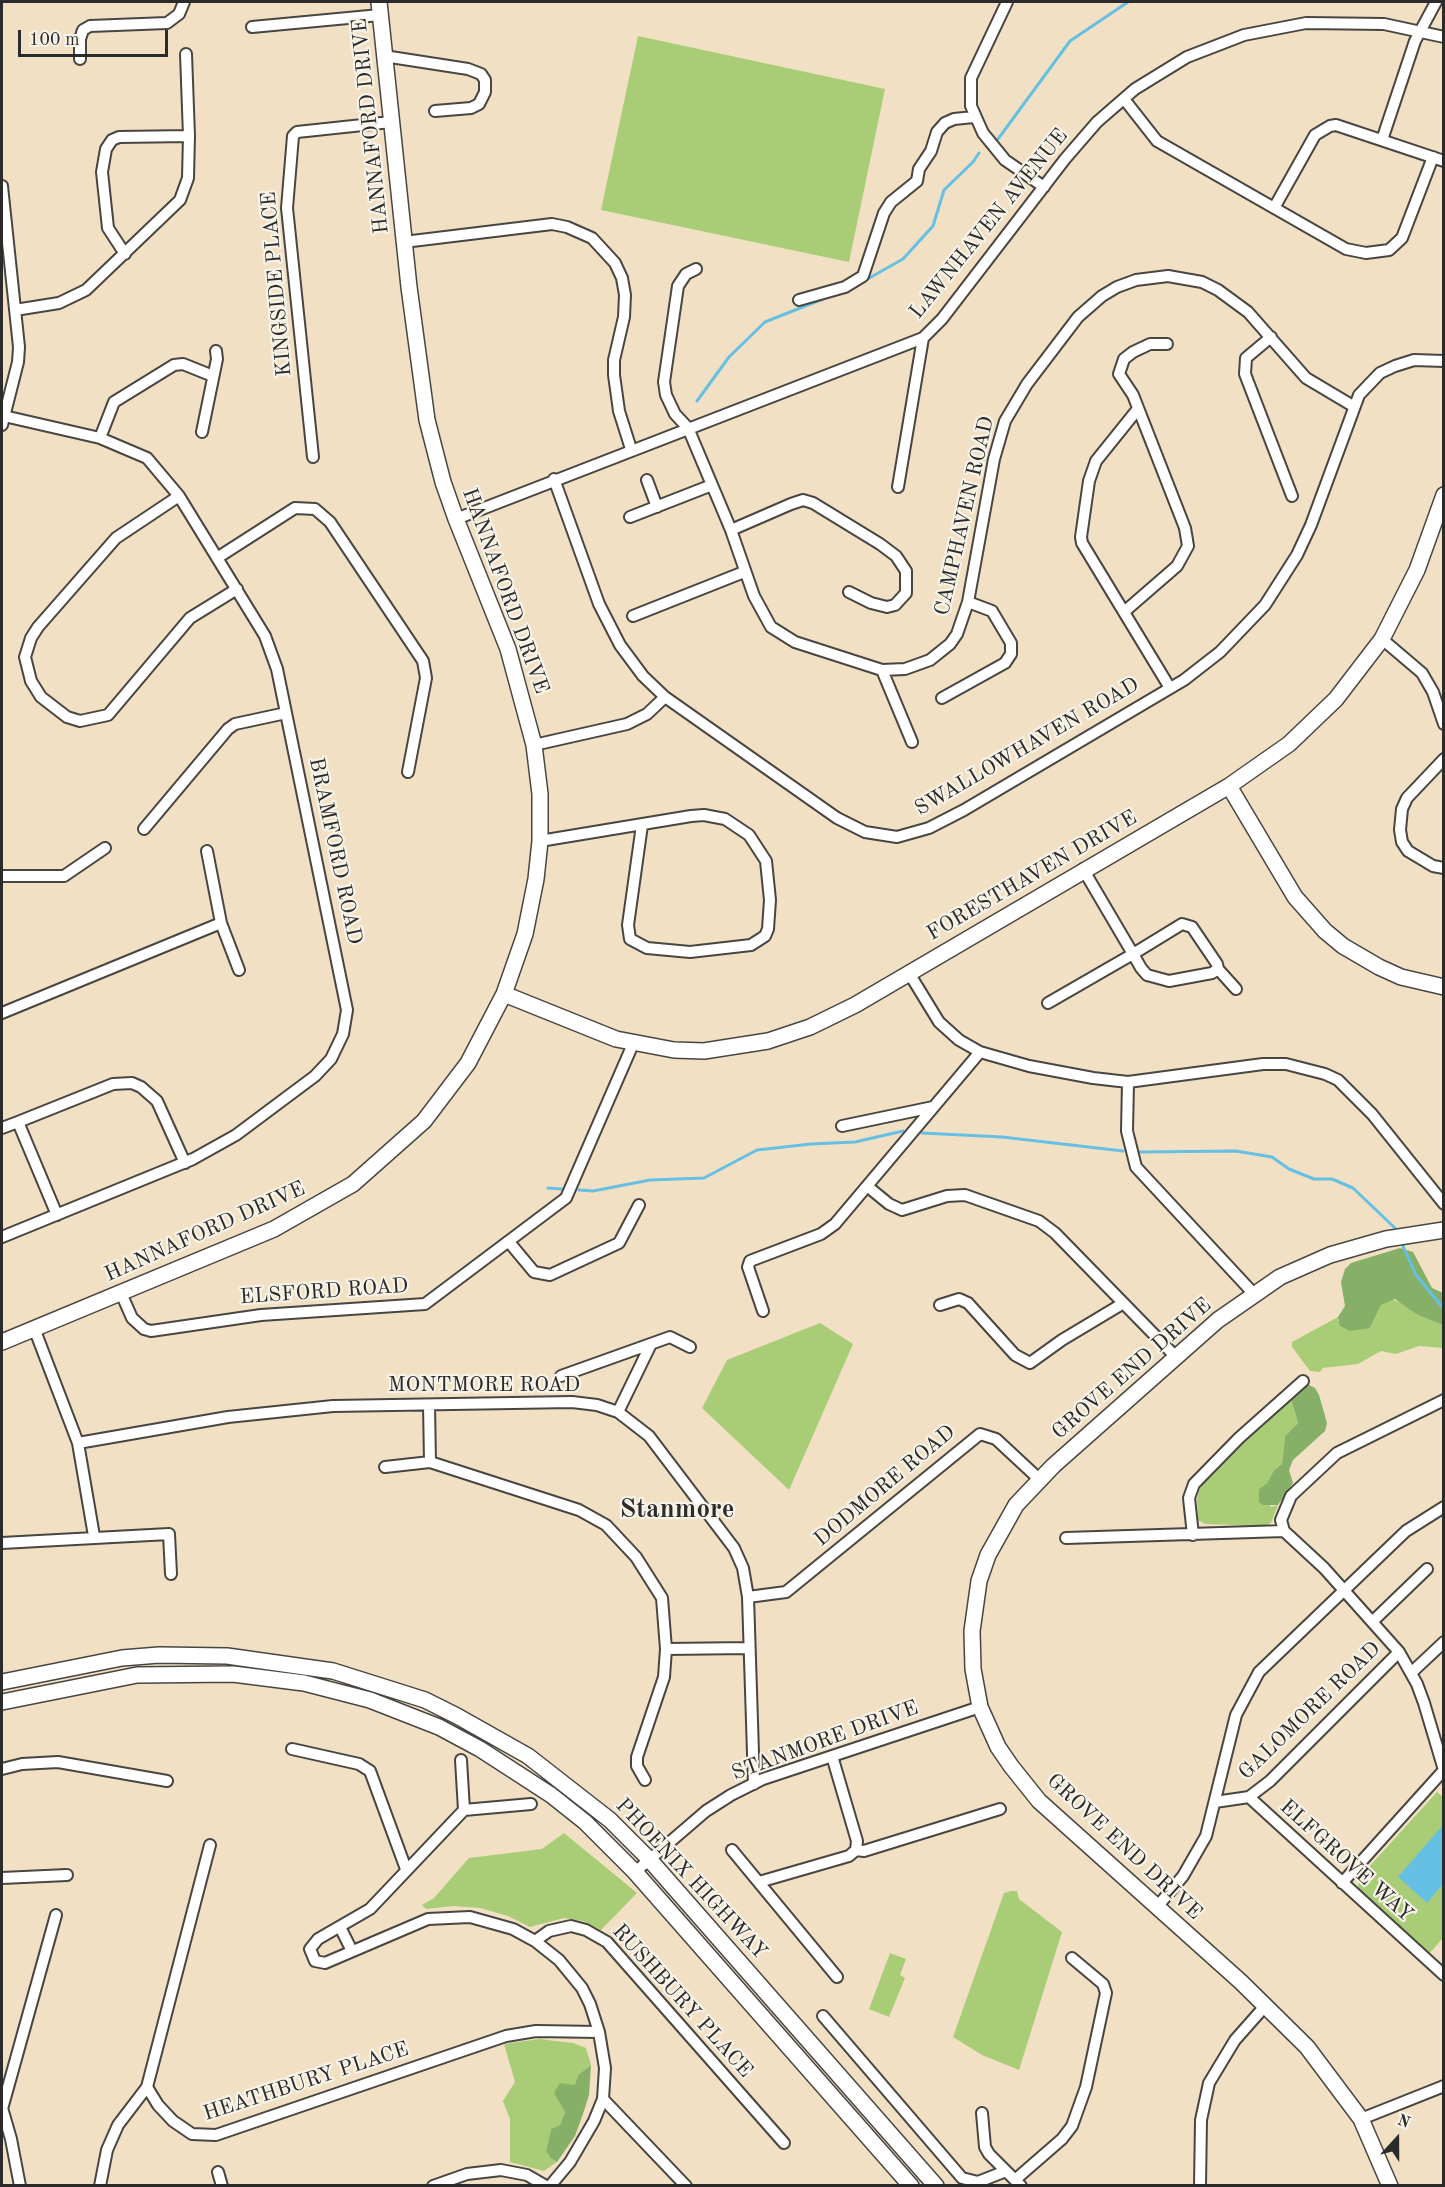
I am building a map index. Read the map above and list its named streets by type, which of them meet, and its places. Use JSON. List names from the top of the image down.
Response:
{
  "streets": {
    "street": [
      "HANNAFORD DRIVE",
      "LAWNHAVEN AVENUE",
      "KINGSIDE PLACE",
      "CAMPHAVEN ROAD",
      "SWALLOWHAVEN ROAD",
      "BRAMFORD ROAD",
      "FORESTHAVEN DRIVE",
      "ELSFORD ROAD",
      "GROVE END DRIVE",
      "MONTMORE ROAD",
      "DODMORE ROAD",
      "GALOMORE ROAD",
      "STANMORE DRIVE",
      "ELFGROVE WAY",
      "PHOENIX HIGHWAY",
      "RUSHBURY PLACE",
      "HEATHBURY PLACE"
    ]
  },
  "crossings": [
    ["HANNAFORD DRIVE", "LAWNHAVEN AVENUE"],
    ["HANNAFORD DRIVE", "KINGSIDE PLACE"],
    ["HANNAFORD DRIVE", "FORESTHAVEN DRIVE"],
    ["HANNAFORD DRIVE", "ELSFORD ROAD"],
    ["LAWNHAVEN AVENUE", "CAMPHAVEN ROAD"],
    ["LAWNHAVEN AVENUE", "SWALLOWHAVEN ROAD"],
    ["CAMPHAVEN ROAD", "SWALLOWHAVEN ROAD"],
    ["FORESTHAVEN DRIVE", "ELSFORD ROAD"],
    ["GROVE END DRIVE", "DODMORE ROAD"],
    ["GROVE END DRIVE", "STANMORE DRIVE"],
    ["MONTMORE ROAD", "DODMORE ROAD"],
    ["MONTMORE ROAD", "STANMORE DRIVE"],
    ["GALOMORE ROAD", "ELFGROVE WAY"],
    ["STANMORE DRIVE", "PHOENIX HIGHWAY"]
  ],
  "districts": ["Stanmore"],
  "scale_bar": "100 m",
  "north": "top"
}
